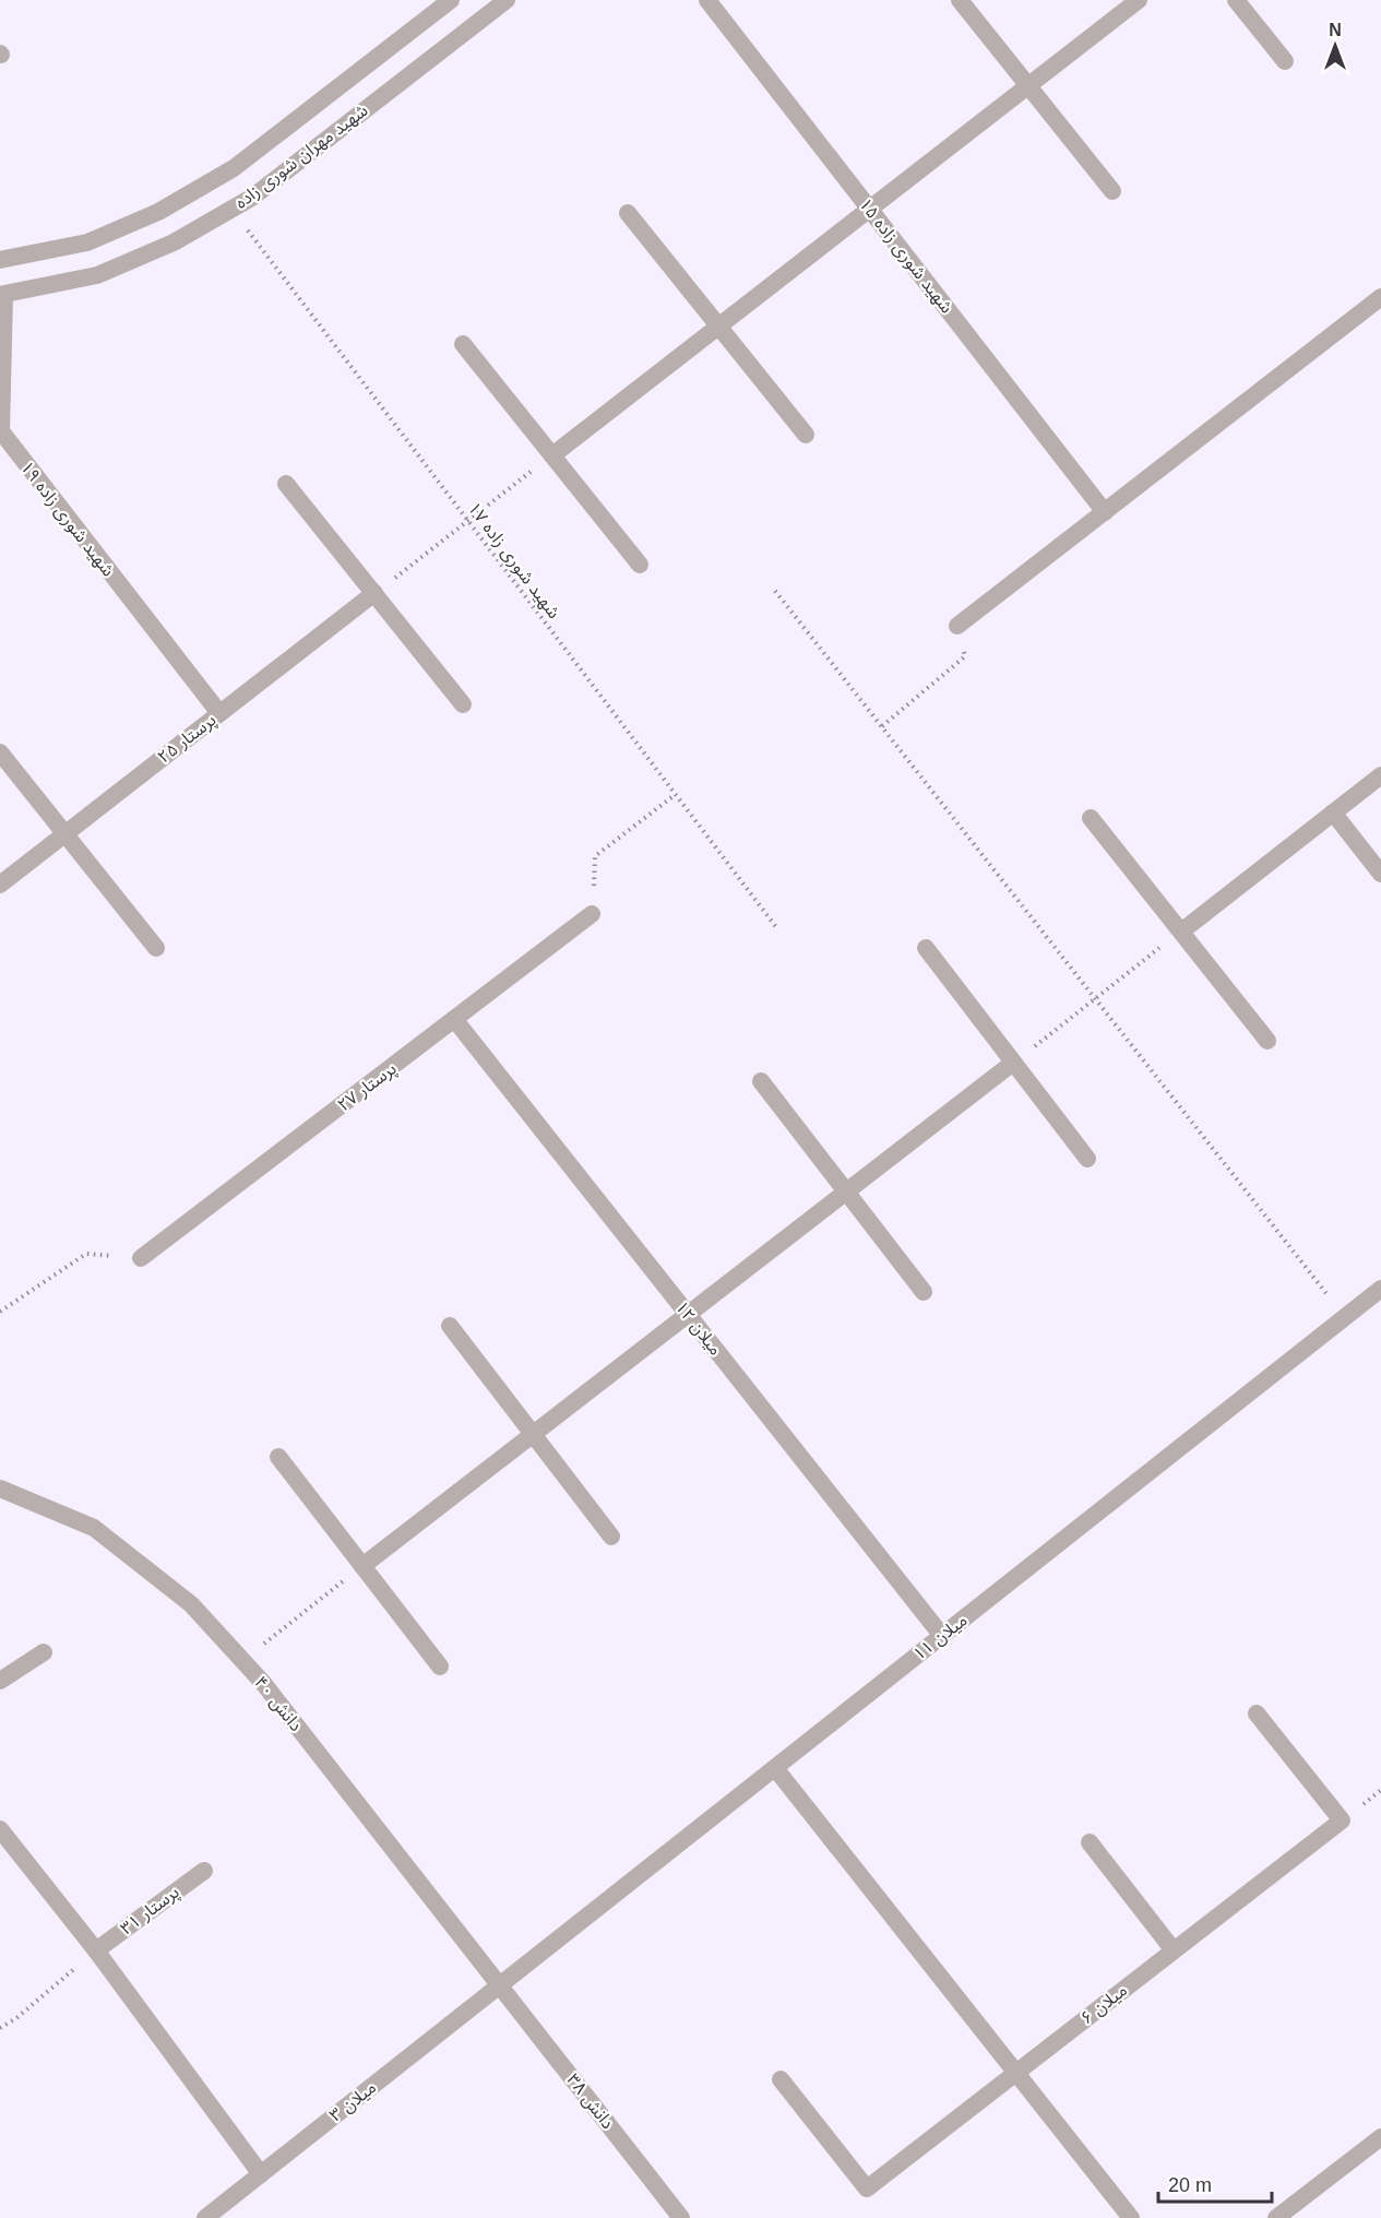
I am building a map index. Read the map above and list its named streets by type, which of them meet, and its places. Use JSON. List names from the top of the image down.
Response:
{
  "streets": {
    "street": [
      "شهید مهران شوری زاده",
      "شهید شوری زاده ۱۵",
      "شهید شوری زاده ۱۹",
      "پرستار ۲۵",
      "پرستار ۲۷",
      "میلان ۱۲",
      "میلان ۱۱",
      "دانش ۴۰",
      "پرستار ۳‍۱",
      "میلان ۶",
      "میلان ۳",
      "دانش ۳۸"
    ],
    "path": ["شهید شوری زاده ۱۷"]
  },
  "crossings": [
    ["شهید مهران شوری زاده", "شهید شوری زاده ۱۹"],
    ["شهید مهران شوری زاده", "شهید شوری زاده ۱۷"],
    ["شهید شوری زاده ۱۹", "پرستار ۲۵"],
    ["پرستار ۲۷", "میلان ۱۲"],
    ["میلان ۱۲", "میلان ۱۱"],
    ["میلان ۱۱", "دانش ۴۰"],
    ["میلان ۱۱", "میلان ۳"],
    ["میلان ۱۱", "دانش ۳۸"],
    ["دانش ۴۰", "میلان ۳"],
    ["دانش ۴۰", "دانش ۳۸"],
    ["میلان ۳", "دانش ۳۸"]
  ],
  "scale_bar": "20 m",
  "north": "top"
}
